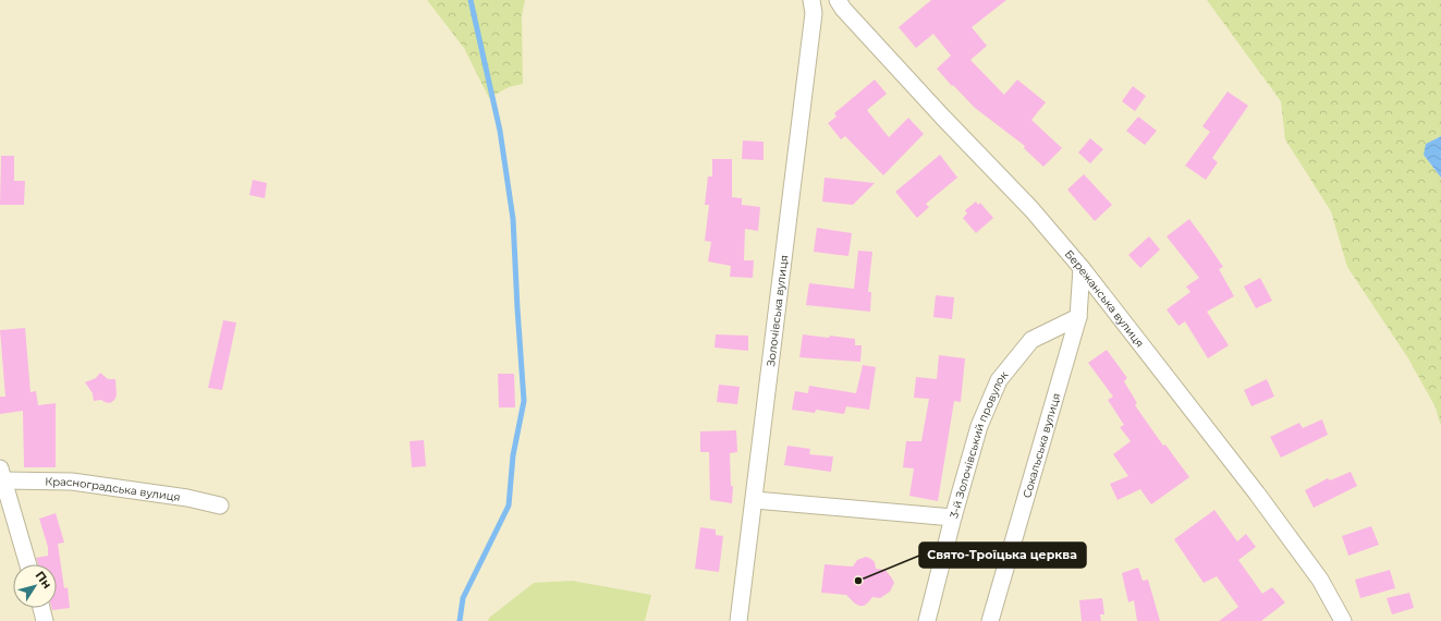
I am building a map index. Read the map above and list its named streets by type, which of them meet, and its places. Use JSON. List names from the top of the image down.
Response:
{
  "streets": {
    "street": [
      "Бережанська вулиця",
      "Золочівська вулиця",
      "3-й Золочівський провулок",
      "Сокальська вулиця",
      "Красноградська вулиця"
    ]
  },
  "crossings": [
    ["Бережанська вулиця", "Сокальська вулиця"],
    ["Золочівська вулиця", "3-й Золочівський провулок"],
    ["3-й Золочівський провулок", "Сокальська вулиця"]
  ],
  "places": ["Свято-Троїцька церква"],
  "north": "top right"
}
